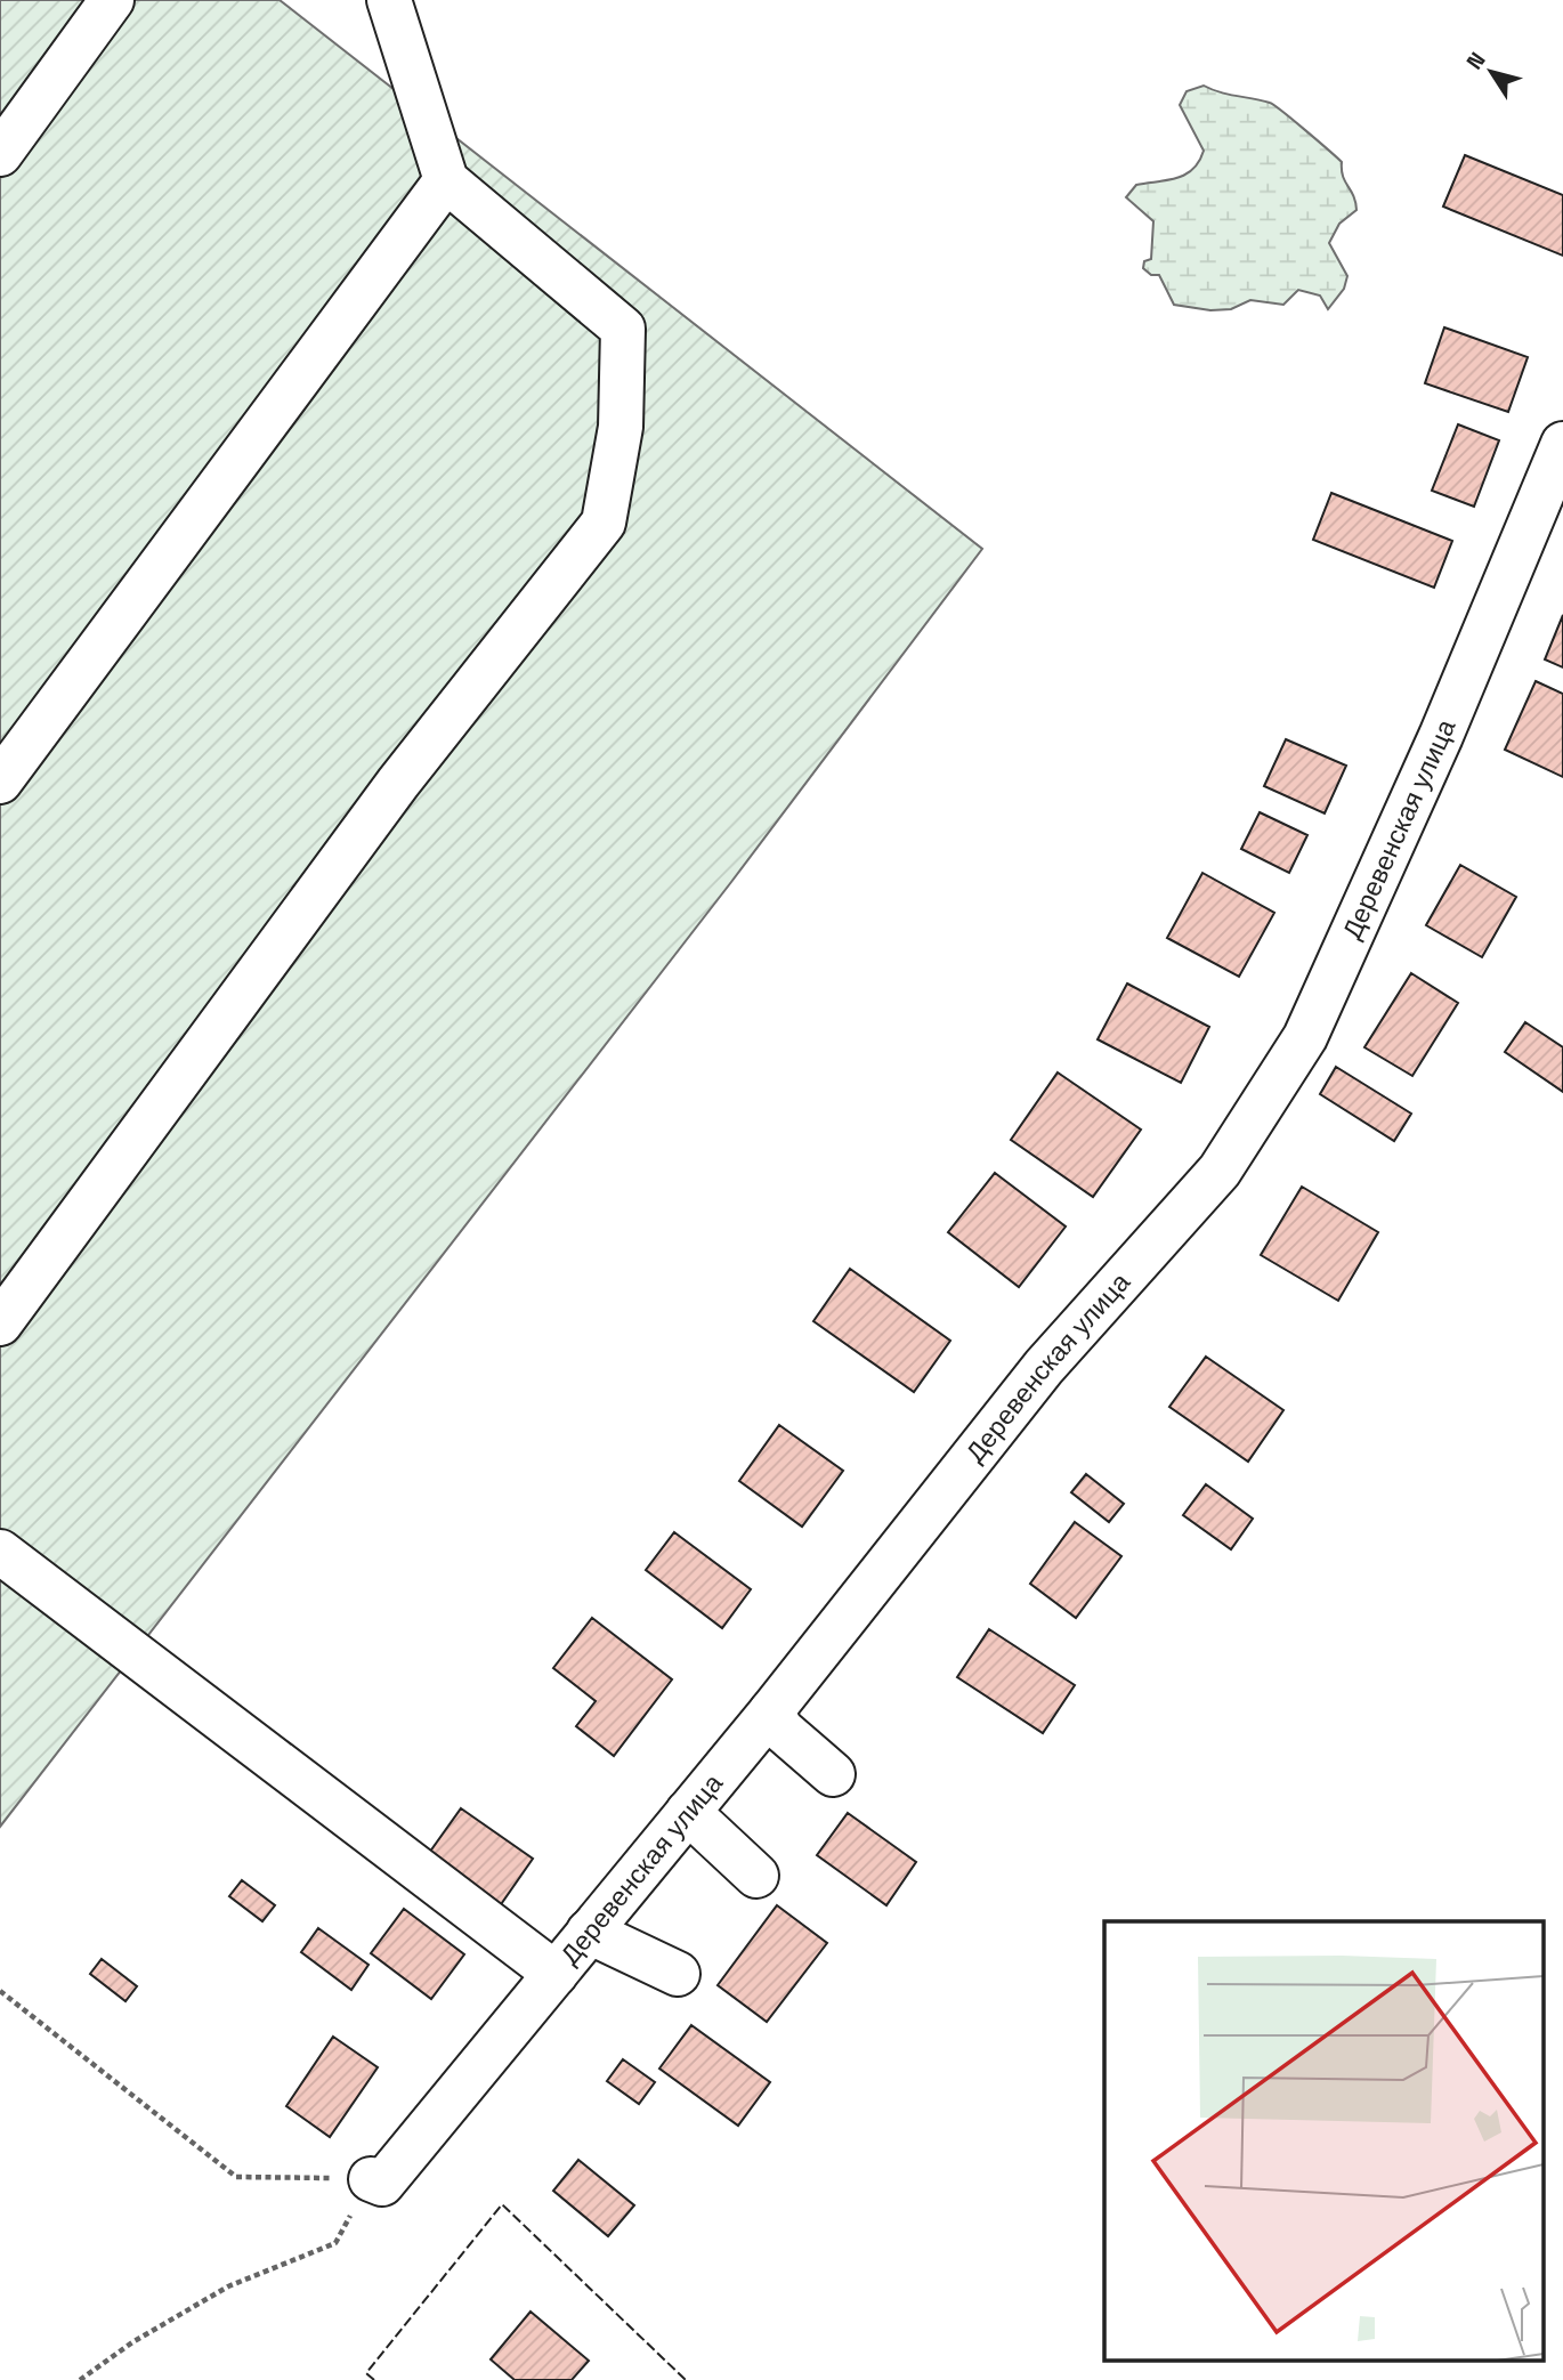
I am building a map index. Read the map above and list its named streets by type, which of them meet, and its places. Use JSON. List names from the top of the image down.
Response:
{
  "streets": {
    "street": ["Деревенская улица"]
  },
  "north": "top left"
}
